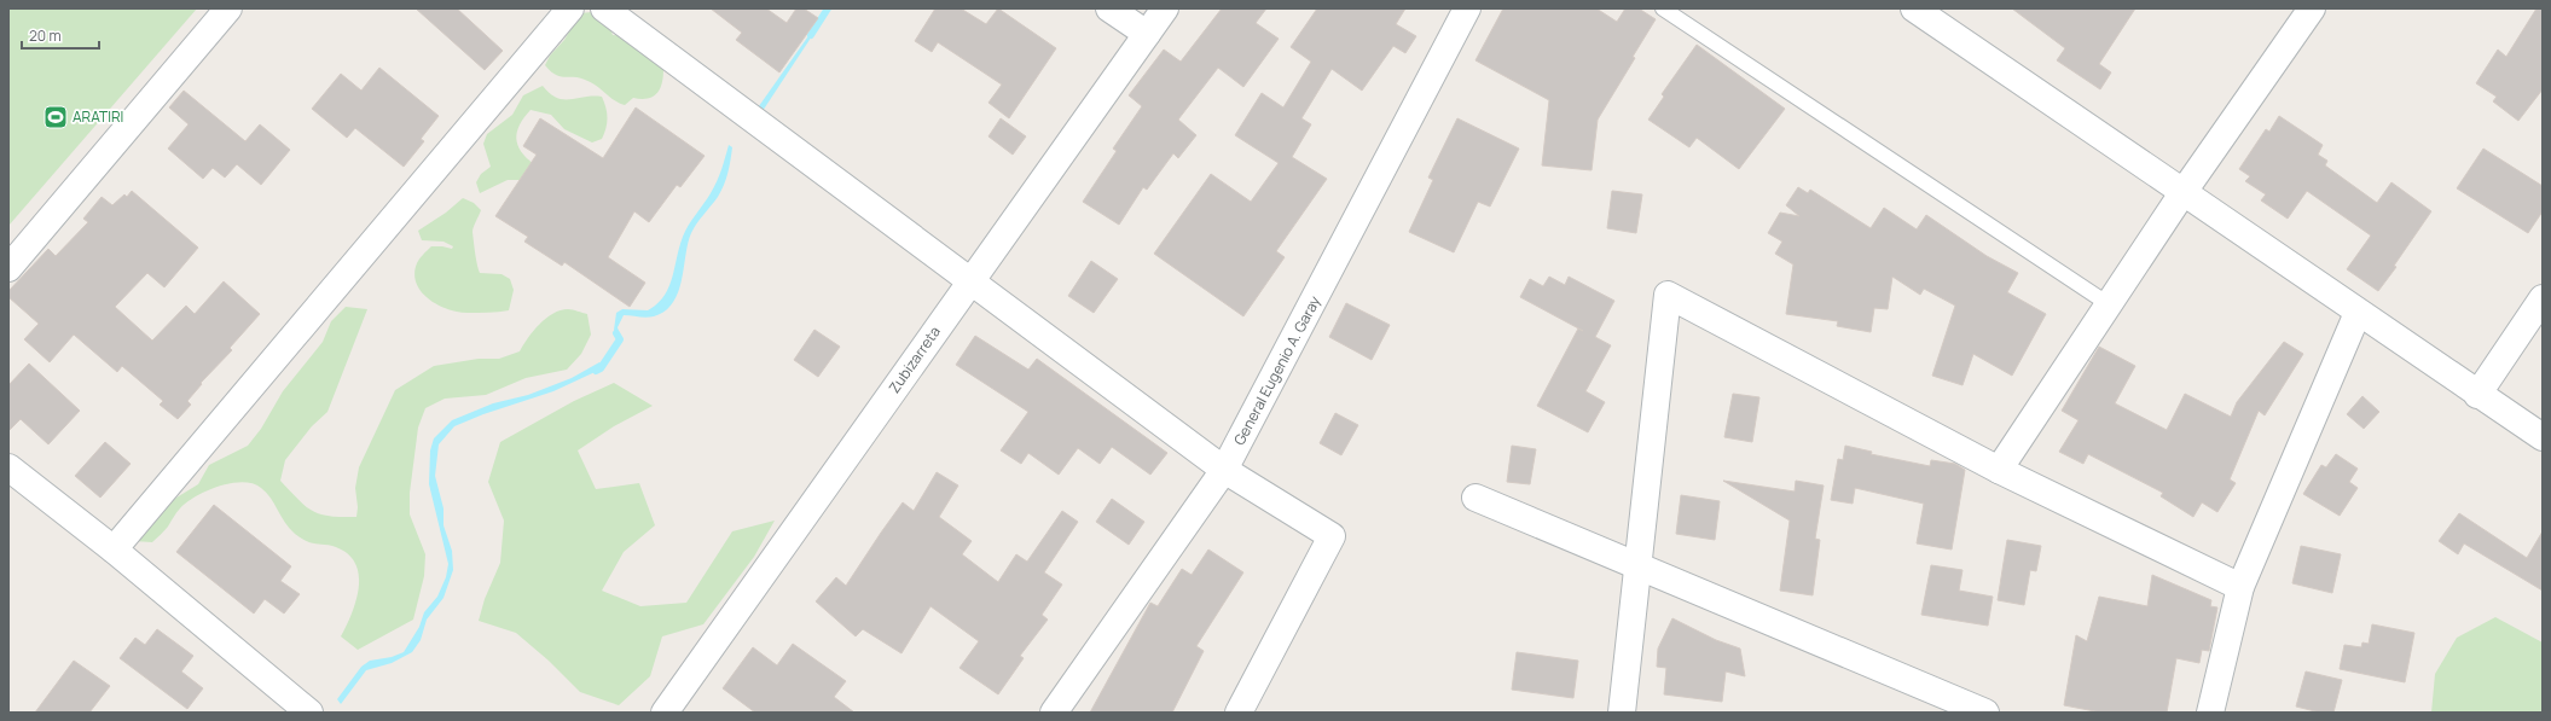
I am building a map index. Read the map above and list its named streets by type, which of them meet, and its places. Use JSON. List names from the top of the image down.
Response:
{
  "streets": {
    "street": ["Zubizarreta", "General Eugenio A. Garay"]
  },
  "places": {
    "sports": ["ARATIRI"]
  },
  "scale_bar": "20 m"
}
